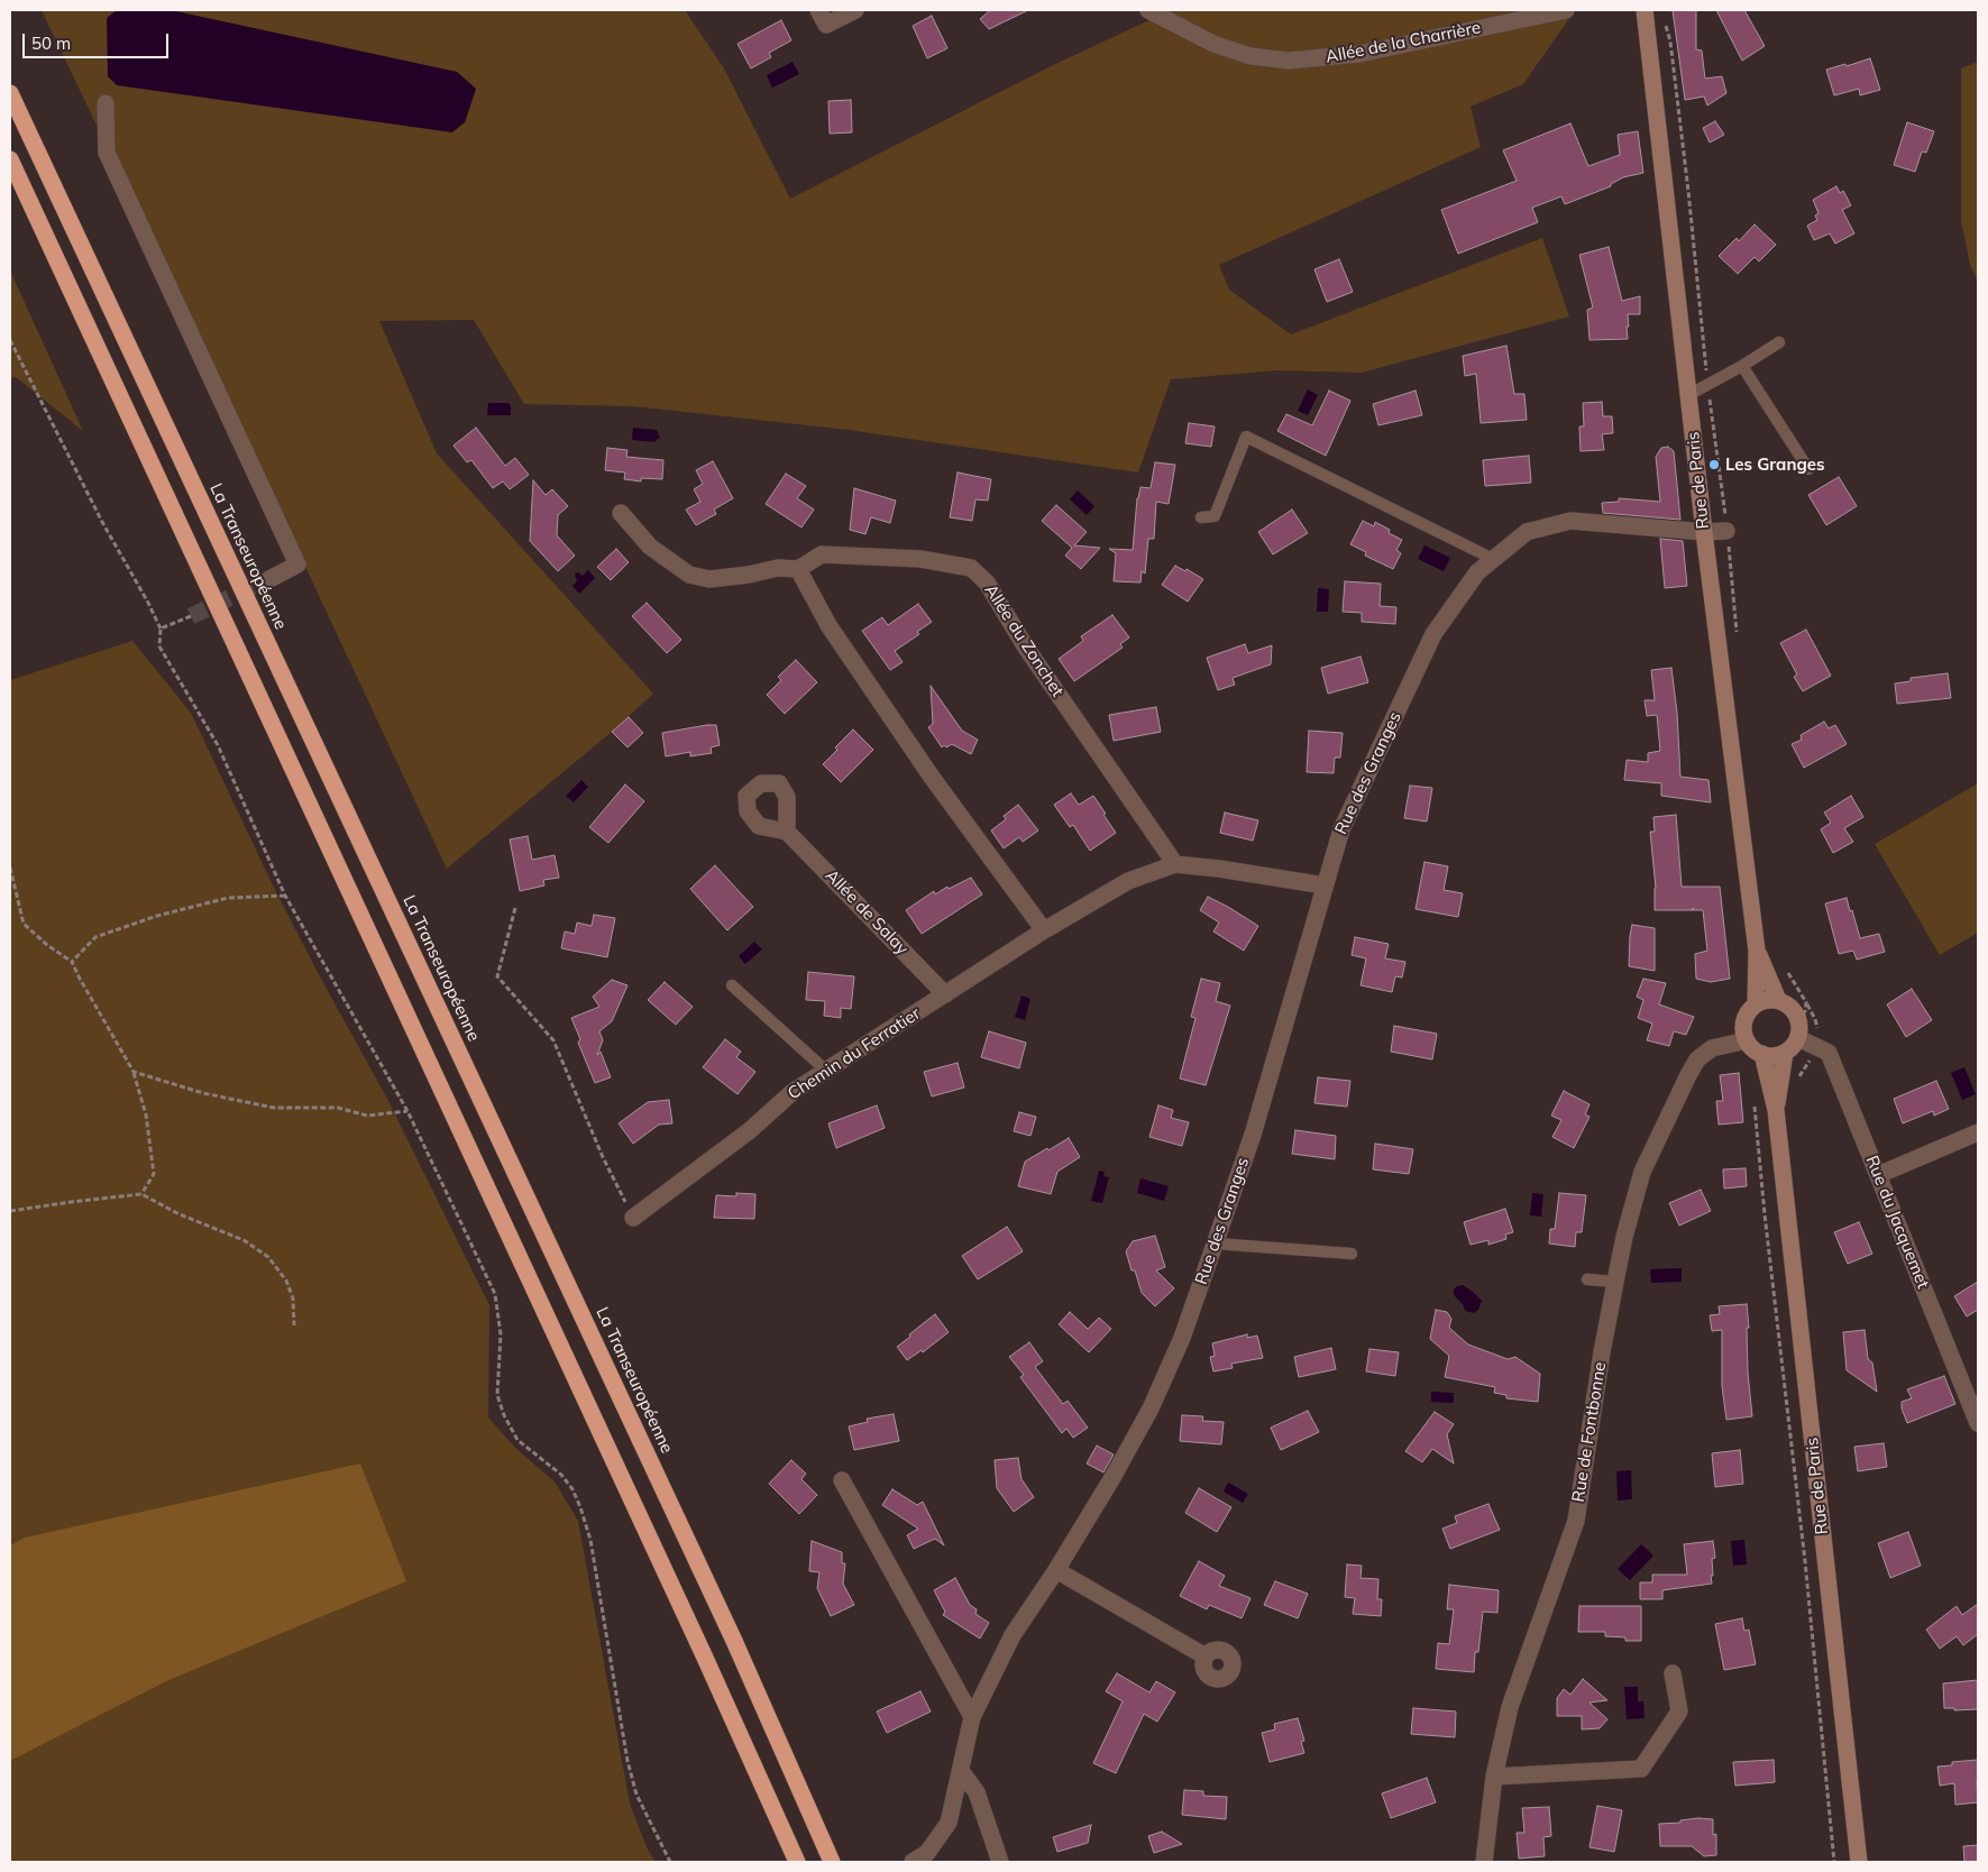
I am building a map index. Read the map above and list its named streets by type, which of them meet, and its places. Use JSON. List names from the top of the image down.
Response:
{
  "streets": {
    "highway": ["La Transeuropéenne"],
    "main road": ["Rue de Paris"],
    "street": [
      "Allée de la Charrière",
      "Allée du Zonchet",
      "Rue des Granges",
      "Allée de Salay",
      "Chemin du Ferratier",
      "Rue du Jacquemet",
      "Rue de Fontbonne"
    ]
  },
  "crossings": [
    ["Rue de Paris", "Rue des Granges"],
    ["Rue de Paris", "Rue du Jacquemet"],
    ["Rue de Paris", "Rue de Fontbonne"],
    ["Allée du Zonchet", "Chemin du Ferratier"],
    ["Rue des Granges", "Chemin du Ferratier"],
    ["Allée de Salay", "Chemin du Ferratier"],
    ["Rue du Jacquemet", "Rue de Fontbonne"]
  ],
  "places": ["Les Granges"],
  "scale_bar": "50 m"
}
